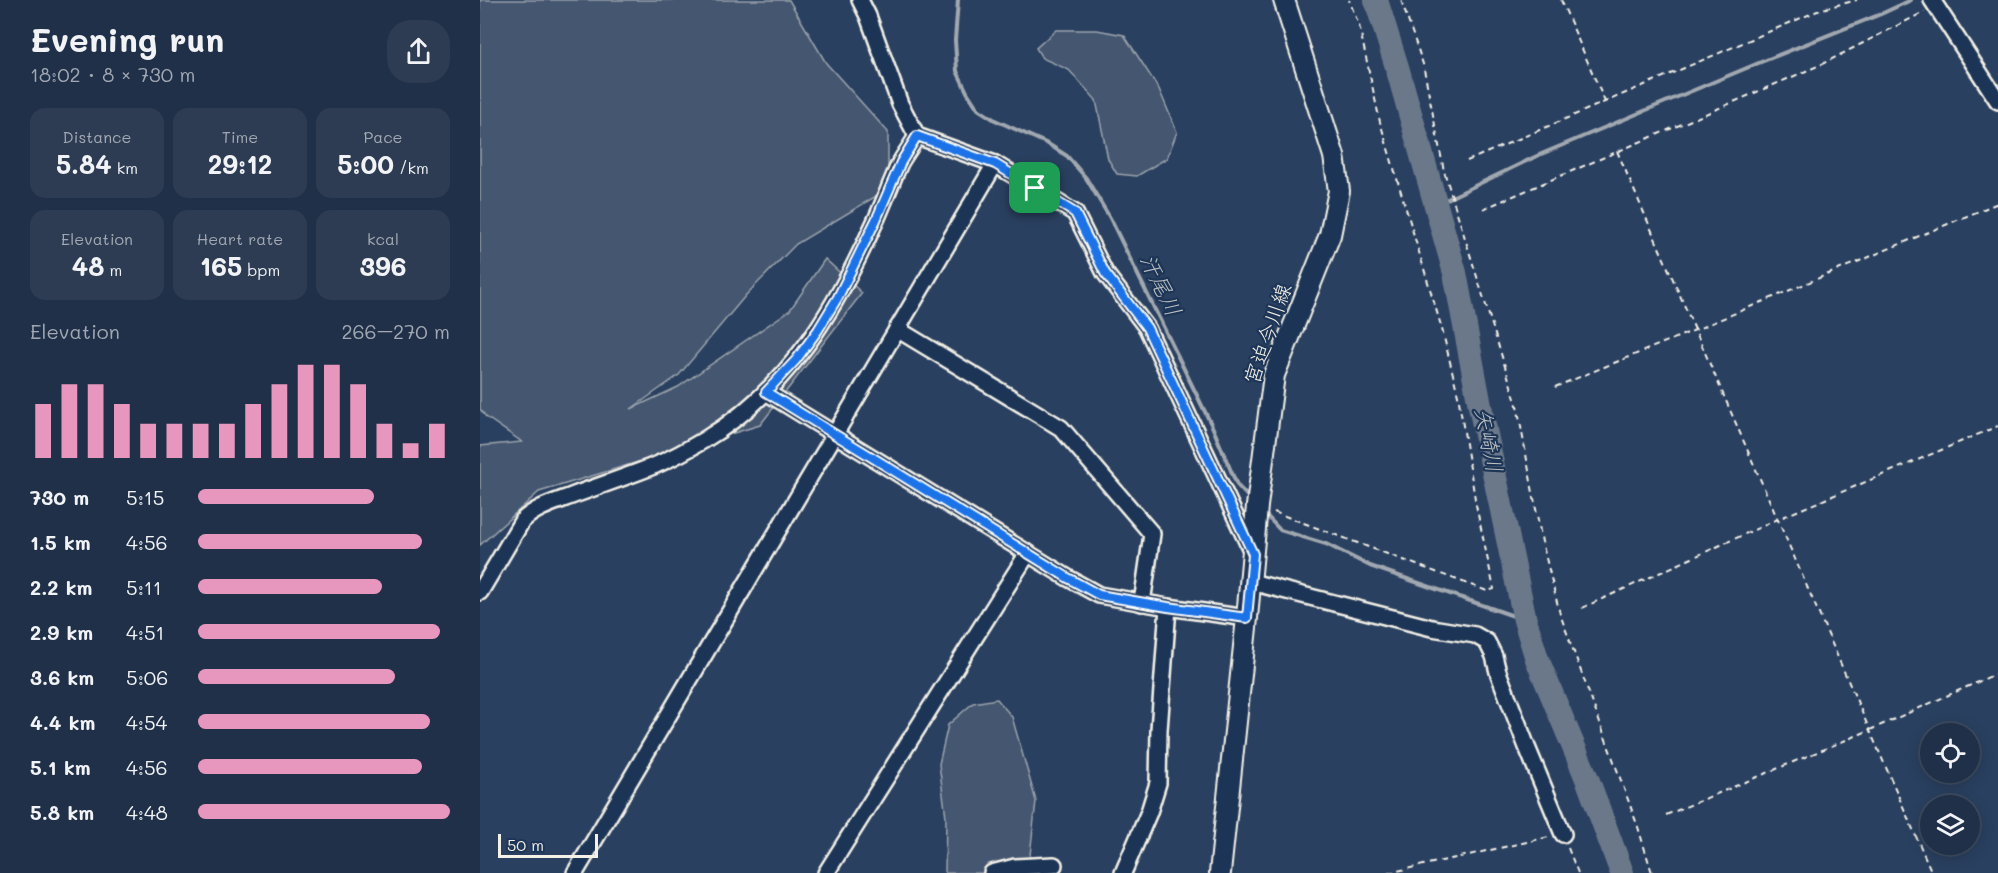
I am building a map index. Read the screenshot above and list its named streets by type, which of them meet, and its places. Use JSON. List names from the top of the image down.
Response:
{
  "streets": {
    "main road": ["宮迫今川線"]
  },
  "water": ["汗尾川", "矢崎川"],
  "scale_bar": "50 m",
  "page": {
    "heading": ["Evening run", "18:02 · 8 × 730 m"],
    "stats": [
      ["Distance", "5.84 km"],
      ["Time", "29:12"],
      ["Pace", "5:00 /km"],
      ["Elevation", "48 m"],
      ["Heart rate", "165 bpm"],
      ["kcal", "396"]
    ],
    "chart": ["Elevation", "266–270 m"],
    "list": [
      {
        "name": "730 m",
        "note": "5:15"
      },
      {
        "name": "1.5 km",
        "note": "4:56"
      },
      {
        "name": "2.2 km",
        "note": "5:11"
      },
      {
        "name": "2.9 km",
        "note": "4:51"
      },
      {
        "name": "3.6 km",
        "note": "5:06"
      },
      {
        "name": "4.4 km",
        "note": "4:54"
      },
      {
        "name": "5.1 km",
        "note": "4:56"
      },
      {
        "name": "5.8 km",
        "note": "4:48"
      }
    ],
    "scale": "50 m"
  }
}
